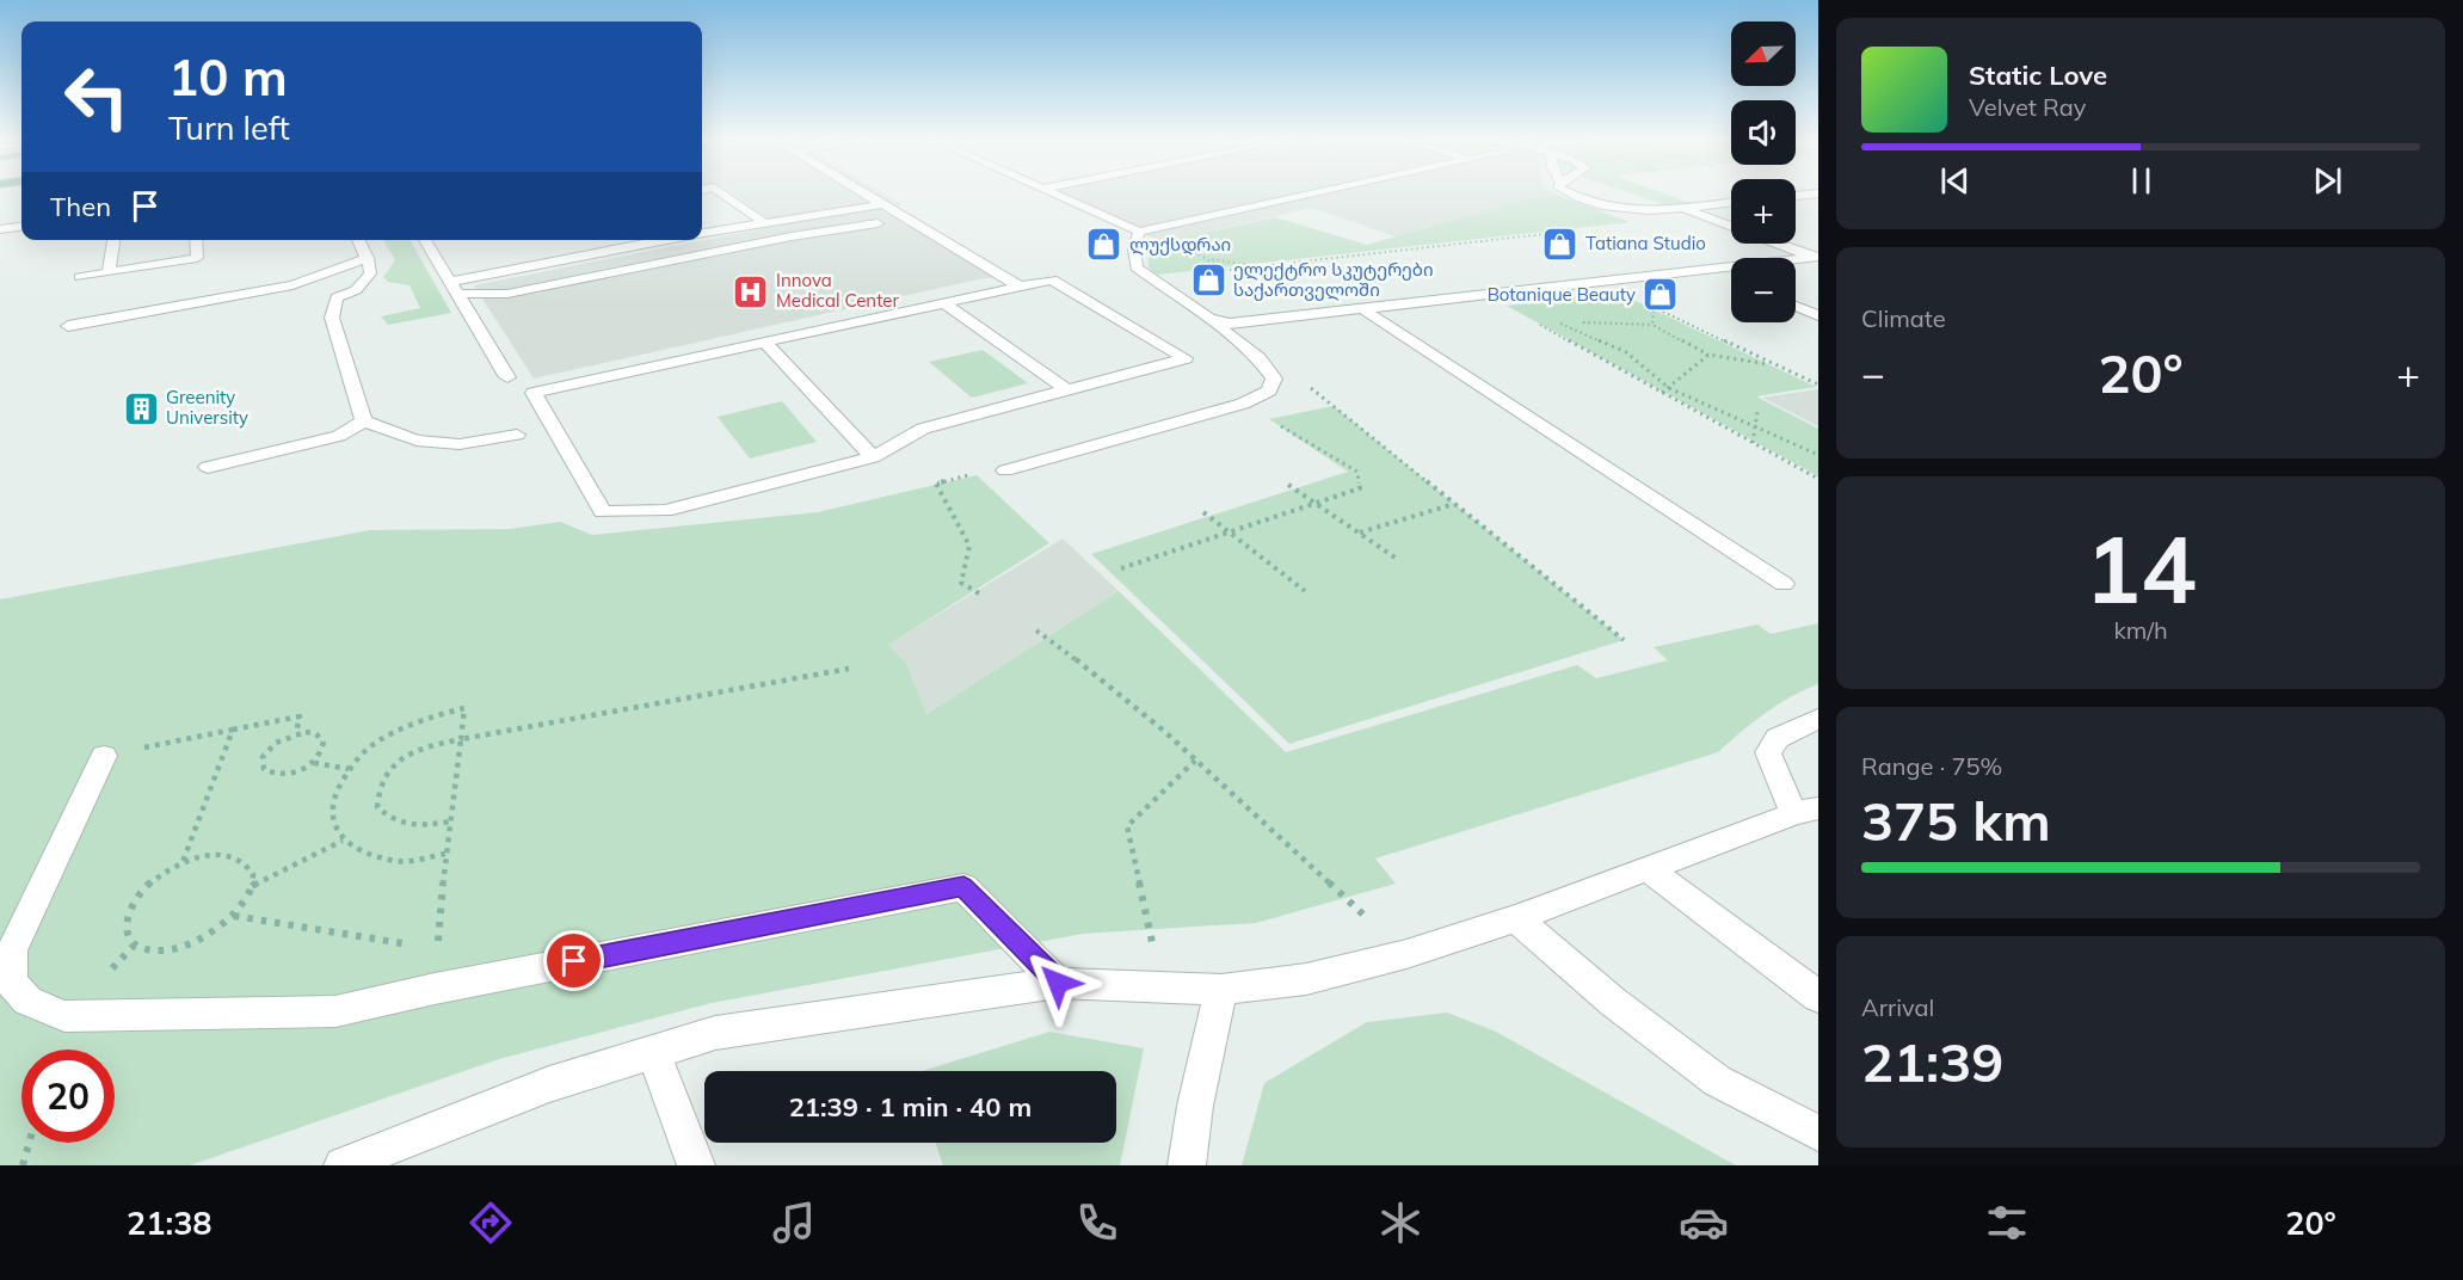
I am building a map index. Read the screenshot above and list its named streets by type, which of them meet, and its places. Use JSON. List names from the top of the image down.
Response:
{
  "places": {
    "shop": [
      "Tatiana Studio",
      "ლუქსდრაი",
      "ელექტრო სკუტერები საქართველოში",
      "Botanique Beauty"
    ],
    "hospital": ["Innova Medical Center"],
    "building": ["Greenity University"]
  },
  "north": "bottom left",
  "page": {
    "map_buttons": ["+", "−"],
    "turn": ["10 m", "Turn left"],
    "song": ["Static Love", "Velvet Ray"],
    "then": "Then",
    "tile": [
      "Climate",
      ["14", "km/h"],
      ["Range · 75%", "375 km"],
      ["Arrival", "21:39"]
    ],
    "heat": ["−", "20°", "+"],
    "limit": "20",
    "trip": "21:39 · 1 min · 40 m",
    "tabs": ["21:38", "20°"]
  }
}
